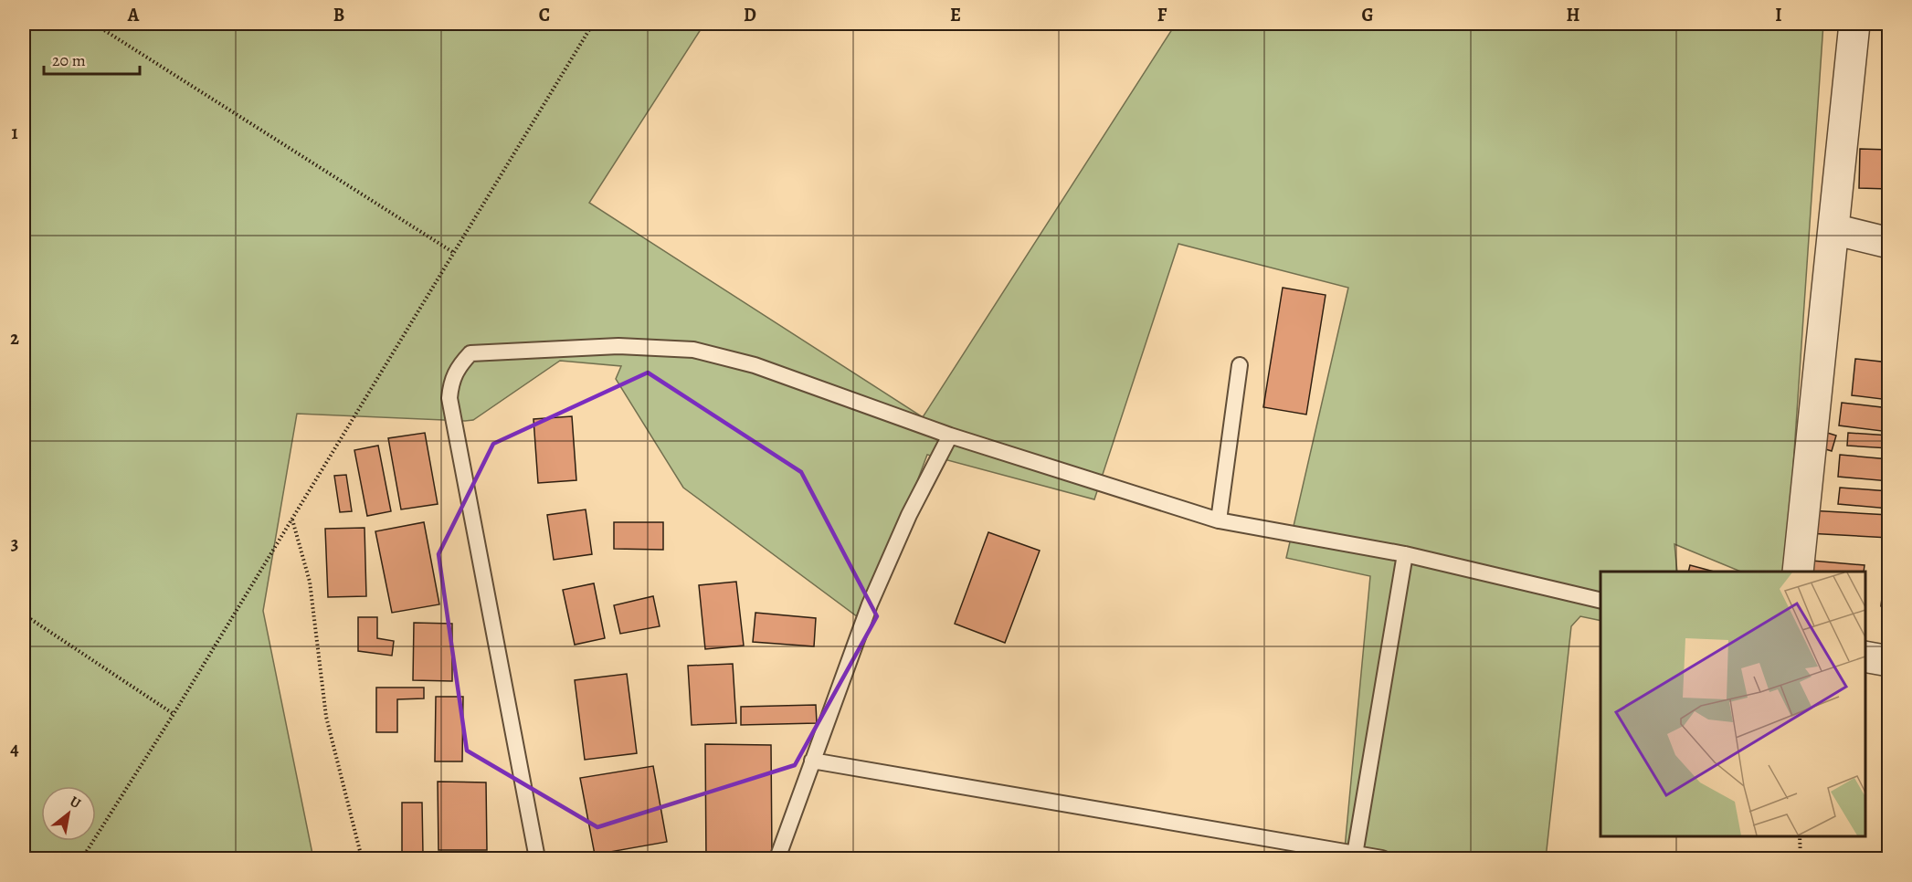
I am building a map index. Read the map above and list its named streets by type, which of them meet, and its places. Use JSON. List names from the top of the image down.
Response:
{
  "scale_bar": "20 m",
  "north": "top right",
  "grid": {
    "columns": [
      "A",
      "B",
      "C",
      "D",
      "E",
      "F",
      "G",
      "H",
      "I"
    ],
    "rows": [
      "1",
      "2",
      "3",
      "4"
    ]
  }
}
